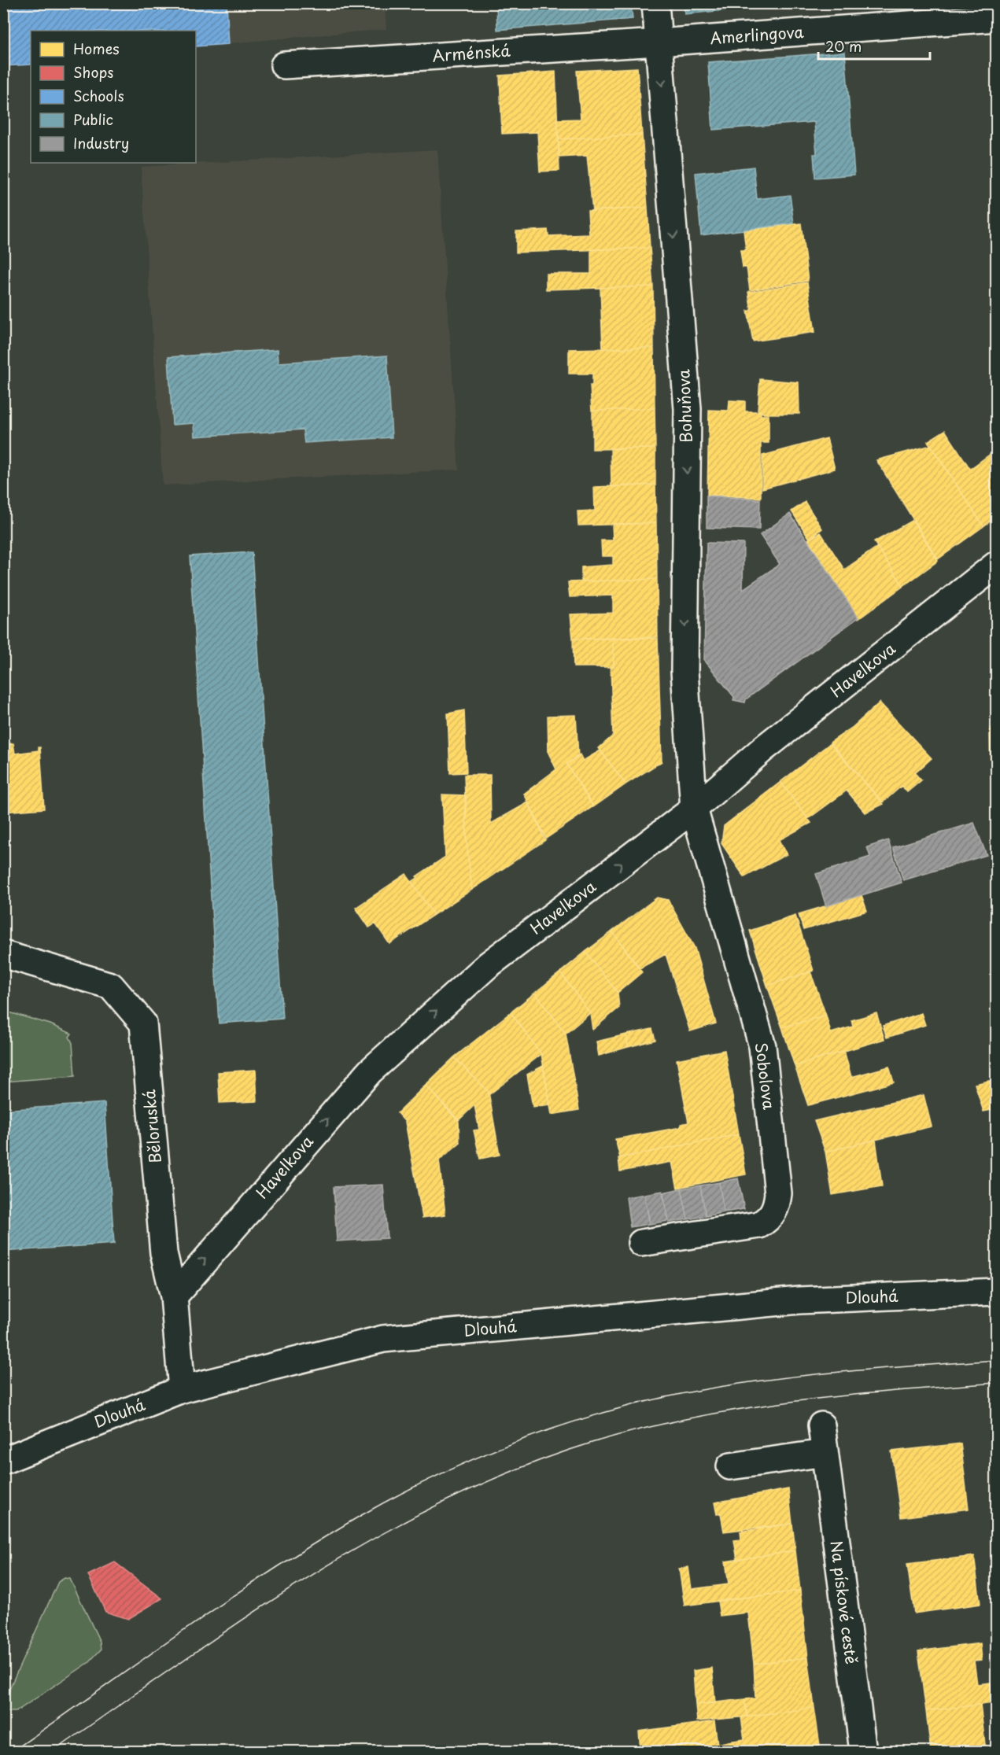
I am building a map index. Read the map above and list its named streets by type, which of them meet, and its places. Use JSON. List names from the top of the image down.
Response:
{
  "streets": {
    "street": [
      "Amerlingova",
      "Arménská",
      "Bohuňova",
      "Havelkova",
      "Sobolova",
      "Běloruská",
      "Dlouhá",
      "Na pískové cestě"
    ]
  },
  "crossings": [
    ["Amerlingova", "Arménská"],
    ["Amerlingova", "Bohuňova"],
    ["Arménská", "Bohuňova"],
    ["Bohuňova", "Havelkova"],
    ["Bohuňova", "Sobolova"],
    ["Havelkova", "Sobolova"],
    ["Havelkova", "Běloruská"],
    ["Běloruská", "Dlouhá"]
  ],
  "one_way": ["Bohuňova", "Havelkova"],
  "legend": [
    "Homes",
    "Shops",
    "Schools",
    "Public",
    "Industry"
  ],
  "scale_bar": "20 m"
}
